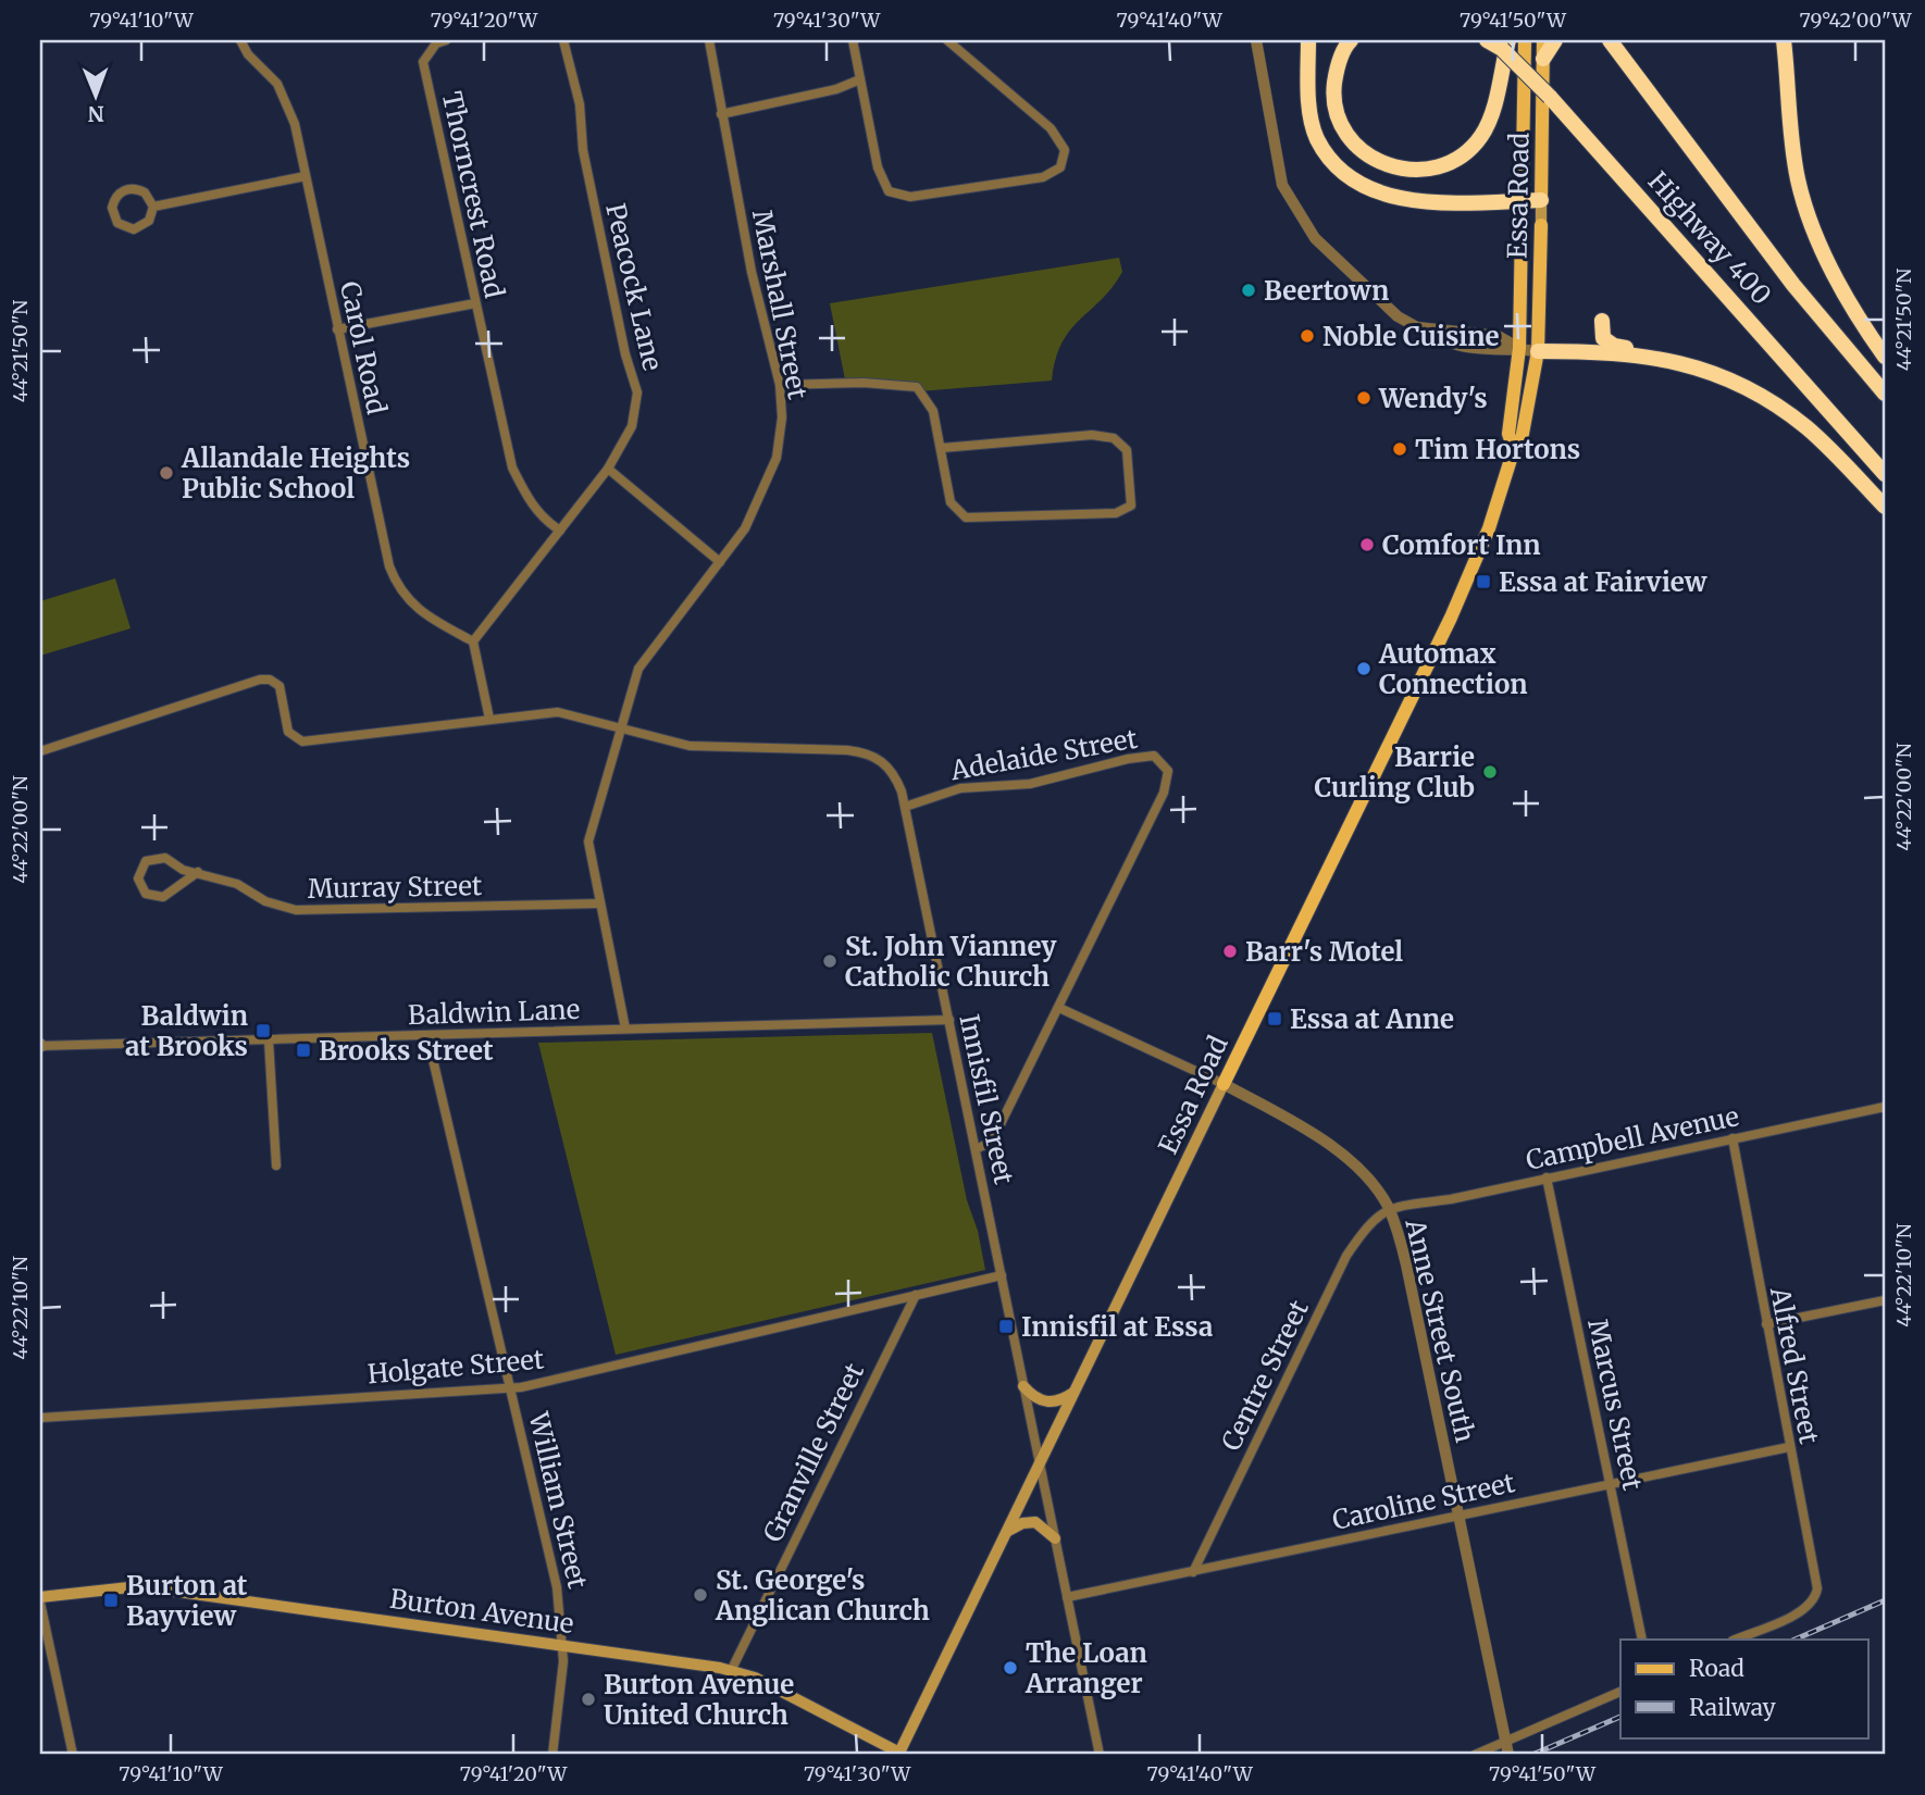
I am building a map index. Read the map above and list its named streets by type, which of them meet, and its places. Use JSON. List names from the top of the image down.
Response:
{
  "streets": {
    "highway": ["Highway 400"],
    "main road": ["Essa Road", "Burton Avenue"],
    "street": [
      "Thorncrest Road",
      "Peacock Lane",
      "Marshall Street",
      "Carol Road",
      "Adelaide Street",
      "Murray Street",
      "Baldwin Lane",
      "Innisfil Street",
      "Campbell Avenue",
      "Anne Street South",
      "Alfred Street",
      "Holgate Street",
      "Centre Street",
      "Marcus Street",
      "Granville Street",
      "William Street",
      "Caroline Street"
    ]
  },
  "crossings": [
    ["Thorncrest Road", "Peacock Lane"],
    ["Essa Road", "Innisfil Street"],
    ["Essa Road", "Anne Street South"],
    ["Essa Road", "Burton Avenue"],
    ["Peacock Lane", "Carol Road"],
    ["Marshall Street", "Murray Street"],
    ["Marshall Street", "Baldwin Lane"],
    ["Marshall Street", "Innisfil Street"],
    ["Adelaide Street", "Innisfil Street"],
    ["Adelaide Street", "Anne Street South"],
    ["Baldwin Lane", "Innisfil Street"],
    ["Baldwin Lane", "William Street"],
    ["Innisfil Street", "Holgate Street"],
    ["Innisfil Street", "Caroline Street"],
    ["Campbell Avenue", "Anne Street South"],
    ["Campbell Avenue", "Alfred Street"],
    ["Campbell Avenue", "Centre Street"],
    ["Campbell Avenue", "Marcus Street"],
    ["Anne Street South", "Centre Street"],
    ["Anne Street South", "Caroline Street"],
    ["Alfred Street", "Caroline Street"],
    ["Holgate Street", "Granville Street"],
    ["Holgate Street", "William Street"],
    ["Centre Street", "Caroline Street"],
    ["Marcus Street", "Caroline Street"],
    ["Granville Street", "Burton Avenue"],
    ["William Street", "Burton Avenue"]
  ],
  "places": {
    "other": [
      "Beertown",
      "Noble Cuisine",
      "Wendy's",
      "Tim Hortons",
      "Allandale Heights Public School",
      "Comfort Inn",
      "Automax Connection",
      "Barrie Curling Club",
      "Barr's Motel",
      "St. John Vianney Catholic Church",
      "St. George's Anglican Church",
      "The Loan Arranger",
      "Burton Avenue United Church"
    ],
    "transit": [
      "Essa at Fairview",
      "Essa at Anne",
      "Baldwin at Brooks",
      "Brooks Street",
      "Innisfil at Essa",
      "Burton at Bayview"
    ]
  },
  "legend": ["Road", "Railway"],
  "north": "bottom",
  "coordinates": [
    "79°41'10\"W",
    "79°41'20\"W",
    "79°41'30\"W",
    "79°41'40\"W",
    "79°41'50\"W",
    "79°42'00\"W",
    "44°21'50\"N",
    "44°22'00\"N",
    "44°22'10\"N"
  ]
}
